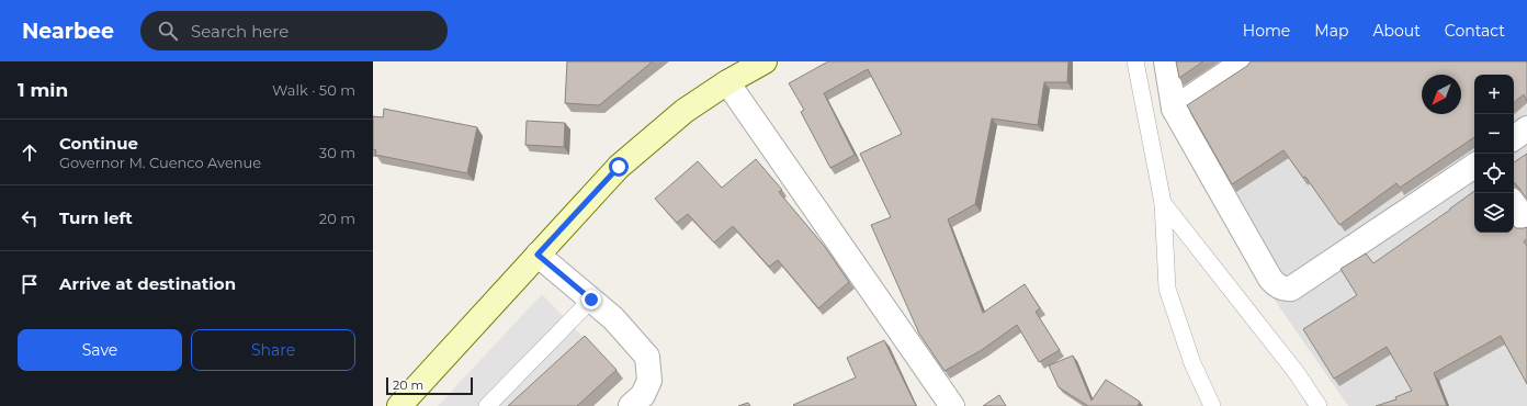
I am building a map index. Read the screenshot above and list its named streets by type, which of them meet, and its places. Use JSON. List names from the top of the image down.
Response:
{
  "scale_bar": "20 m",
  "north": "bottom left",
  "page": {
    "header": "Nearbee",
    "search": "Search here",
    "nav": [
      "Home",
      "Map",
      "About",
      "Contact"
    ],
    "heading": ["1 min", "Walk · 50 m"],
    "map_buttons": ["+", "−"],
    "list": [
      ["Continue", "Governor M. Cuenco Avenue", "30 m"],
      ["Turn left", "20 m"],
      "Arrive at destination"
    ],
    "buttons": ["Save", "Share"],
    "scale": "20 m"
  }
}
